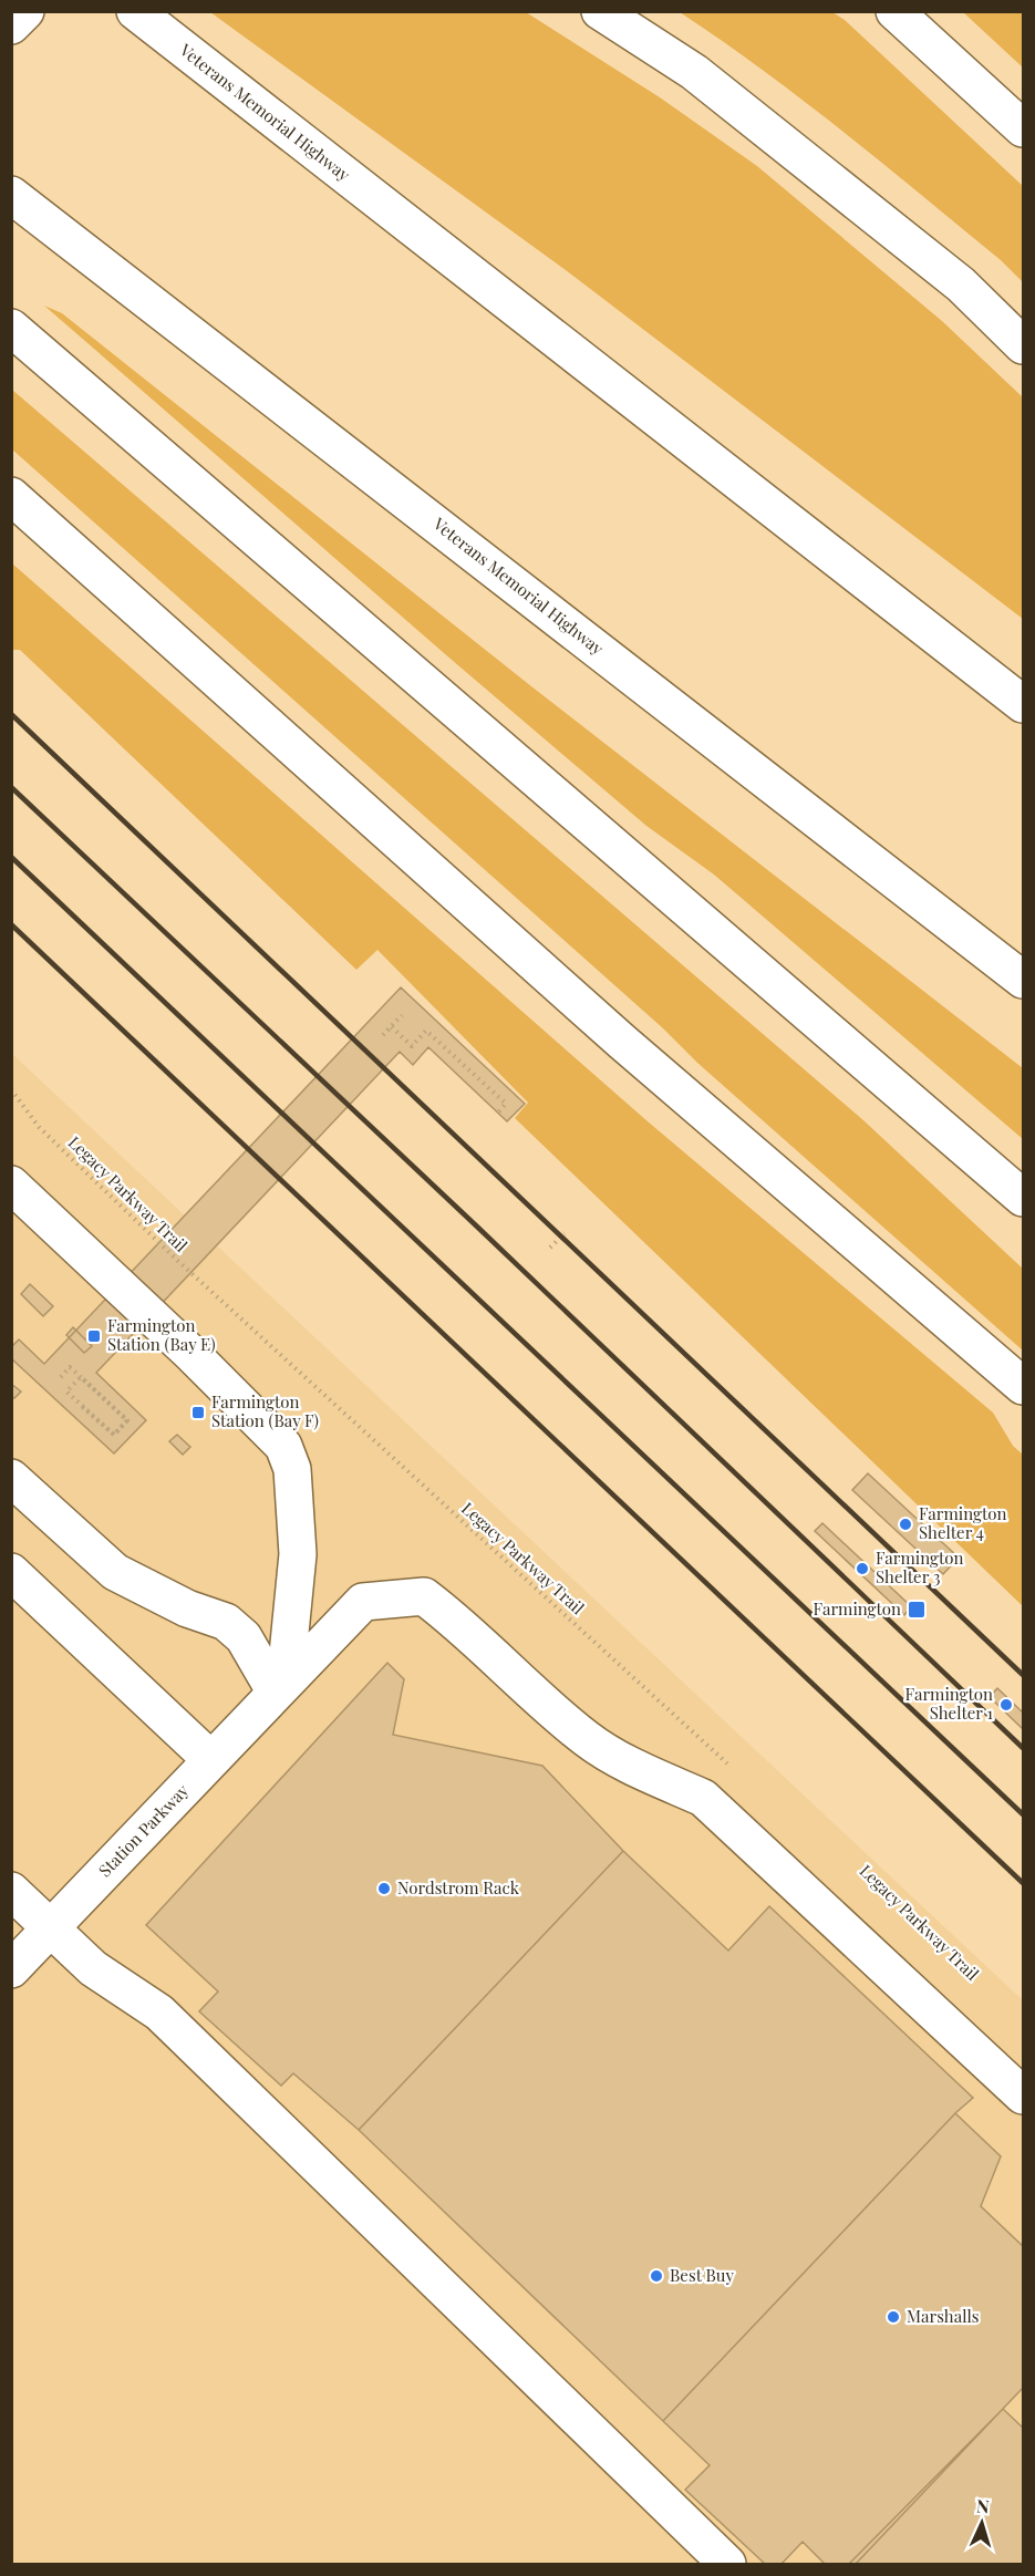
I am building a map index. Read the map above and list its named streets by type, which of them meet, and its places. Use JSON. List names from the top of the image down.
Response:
{
  "streets": {
    "main road": ["Veterans Memorial Highway", "Station Parkway"],
    "path": ["Legacy Parkway Trail"]
  },
  "places": {
    "transit": ["Farmington Station (Bay E)", "Farmington Station (Bay F)", "Farmington"],
    "other": [
      "Farmington Shelter 4",
      "Farmington Shelter 3",
      "Farmington Shelter 1",
      "Nordstrom Rack",
      "Best Buy",
      "Marshalls"
    ]
  },
  "north": "top"
}
